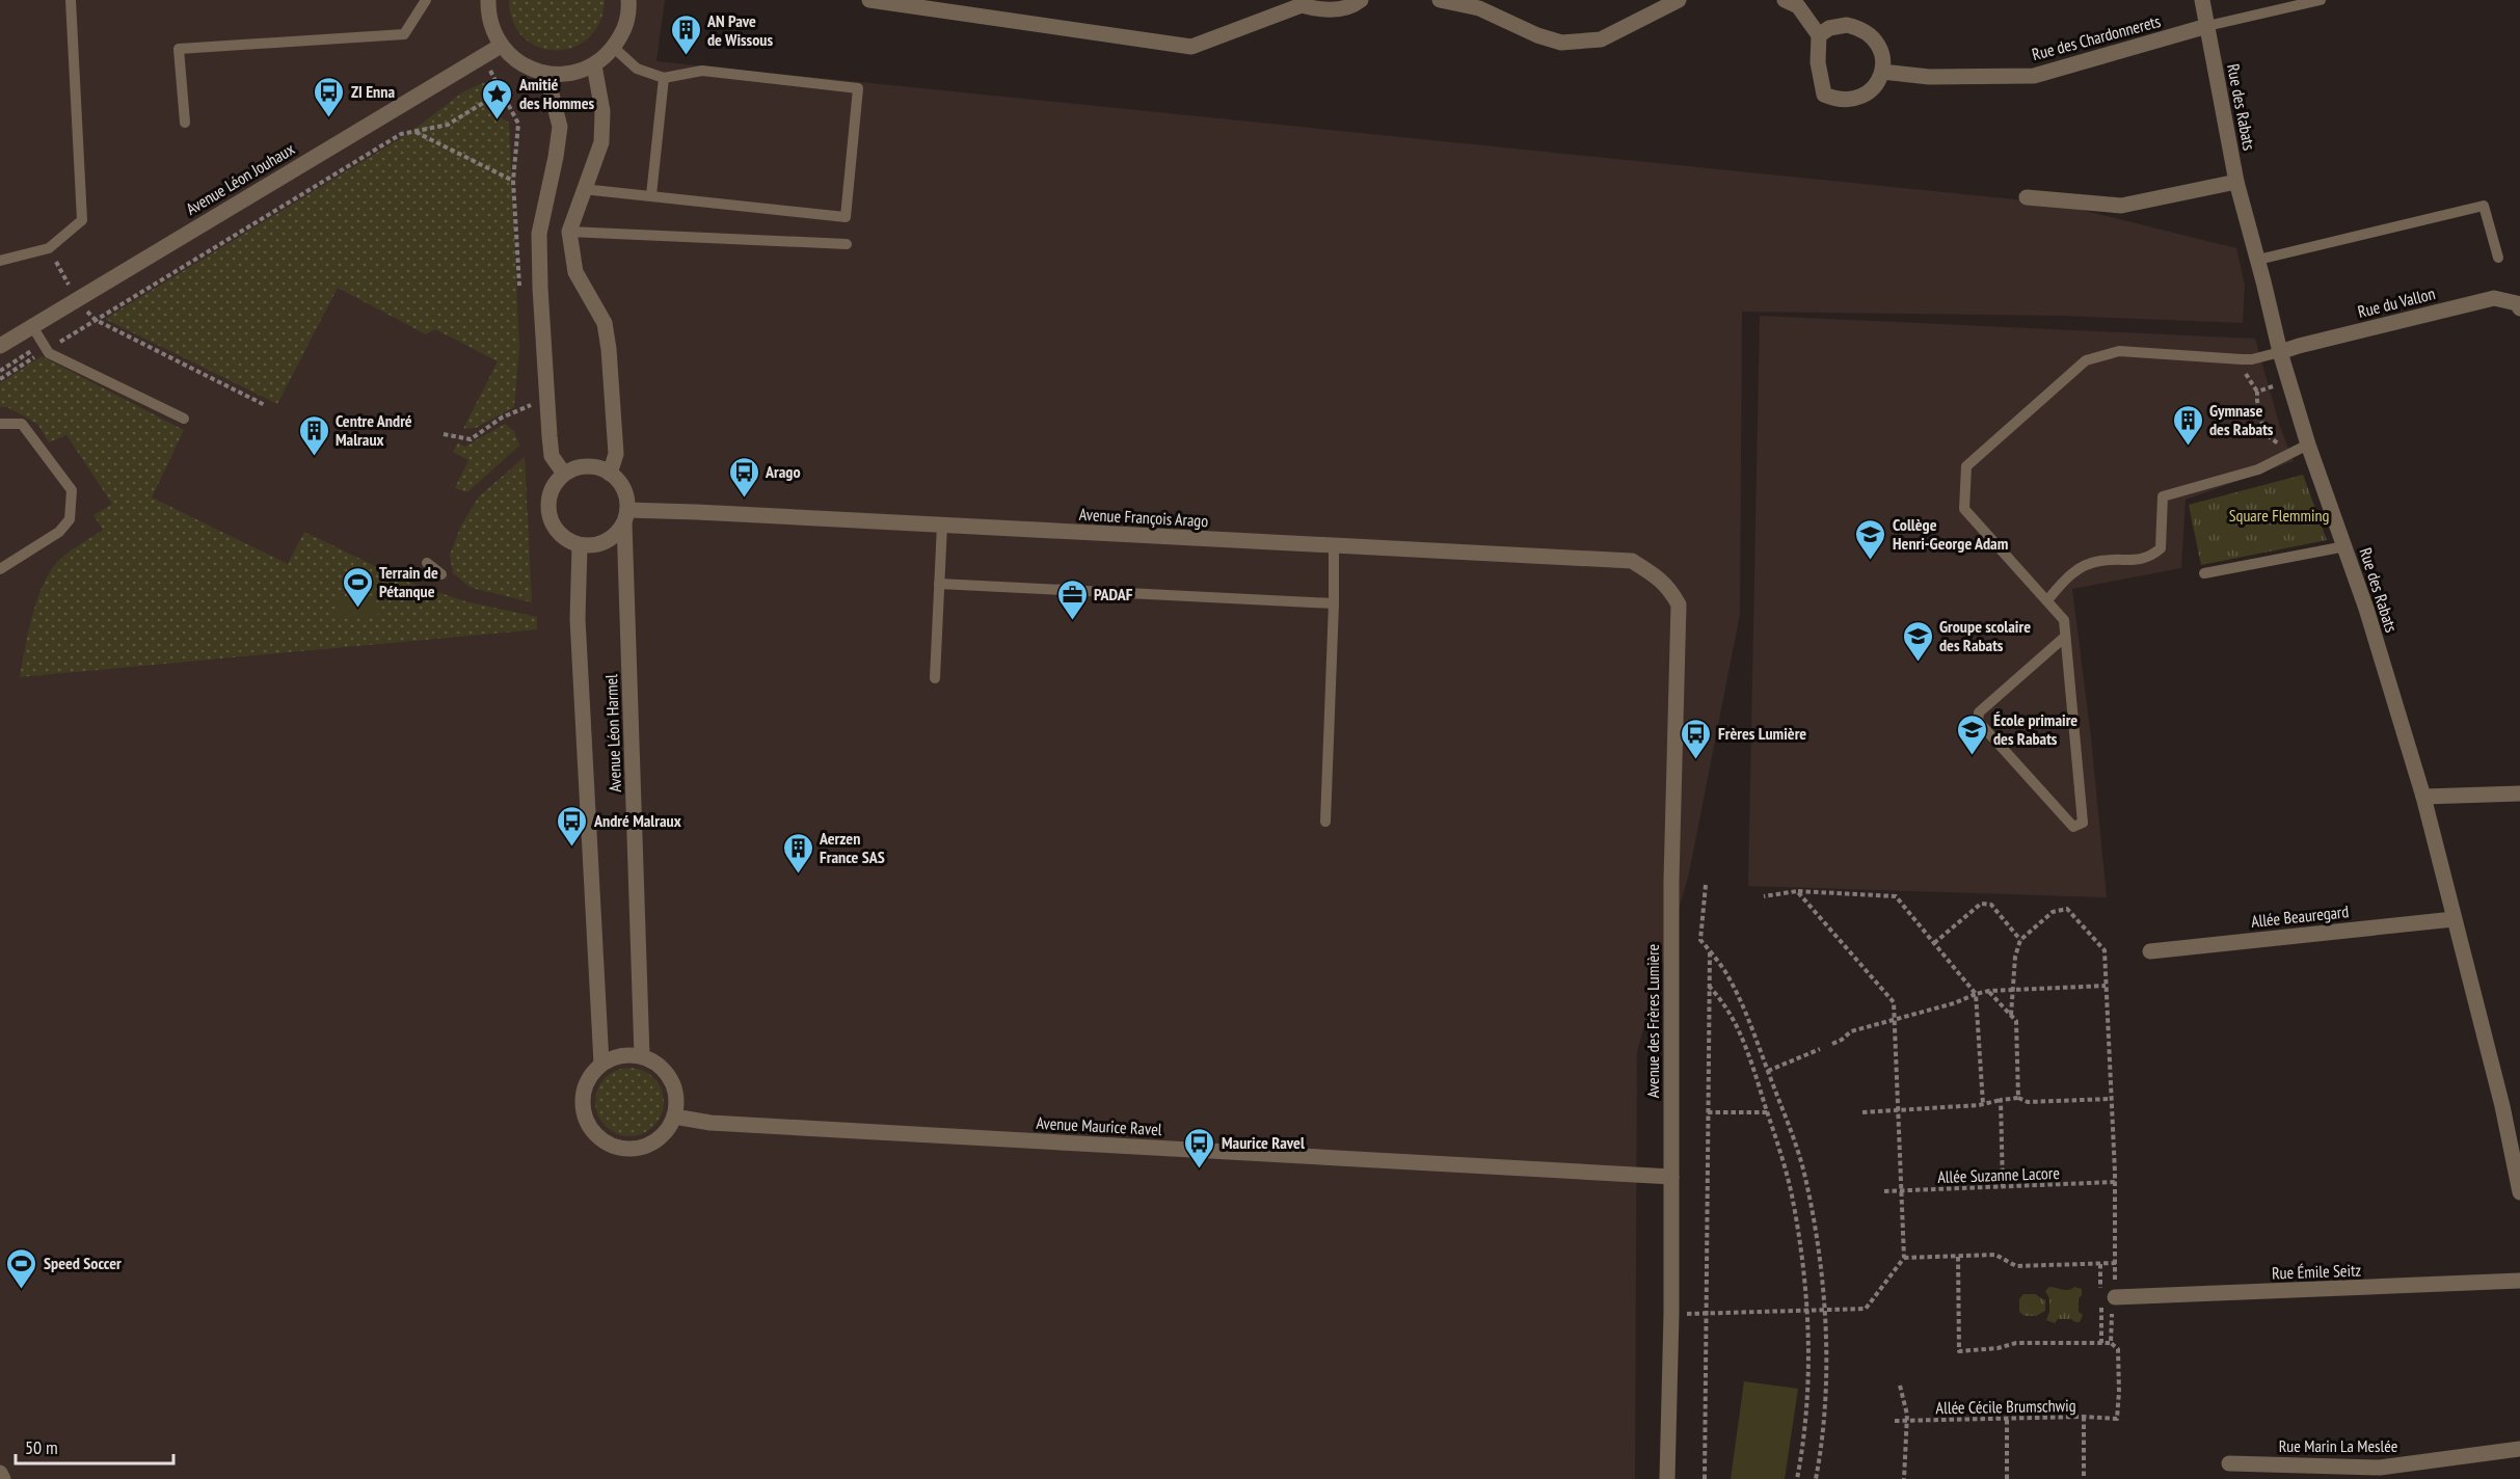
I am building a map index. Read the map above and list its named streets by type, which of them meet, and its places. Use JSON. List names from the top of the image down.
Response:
{
  "streets": {
    "street": [
      "Rue des Chardonnerets",
      "Rue des Rabats",
      "Avenue Léon Jouhaux",
      "Rue du Vallon",
      "Avenue François Arago",
      "Avenue Léon Harmel",
      "Allée Beauregard",
      "Avenue des Frères Lumière",
      "Avenue Maurice Ravel",
      "Rue Émile Seitz",
      "Rue Marin La Meslée"
    ],
    "path": ["Allée Suzanne Lacore", "Allée Cécile Brumschwig"]
  },
  "crossings": [
    ["Rue des Chardonnerets", "Rue des Rabats"],
    ["Rue des Rabats", "Rue du Vallon"],
    ["Rue des Rabats", "Allée Beauregard"],
    ["Avenue François Arago", "Avenue Léon Harmel"],
    ["Avenue François Arago", "Avenue des Frères Lumière"],
    ["Avenue Léon Harmel", "Avenue Maurice Ravel"],
    ["Avenue des Frères Lumière", "Avenue Maurice Ravel"]
  ],
  "parks": ["Square Flemming"],
  "places": {
    "building": [
      "AN Pave de Wissous",
      "Gymnase des Rabats",
      "Centre André Malraux",
      "Aerzen France SAS"
    ],
    "bus stop": [
      "ZI Enna",
      "Arago",
      "Frères Lumière",
      "André Malraux",
      "Maurice Ravel"
    ],
    "place": ["Amitié des Hommes"],
    "school or university": ["Collège Henri-George Adam", "Groupe scolaire des Rabats", "École primaire des Rabats"],
    "sports": ["Terrain de Pétanque", "Speed Soccer"],
    "office": ["PADAF"]
  },
  "scale_bar": "50 m"
}
